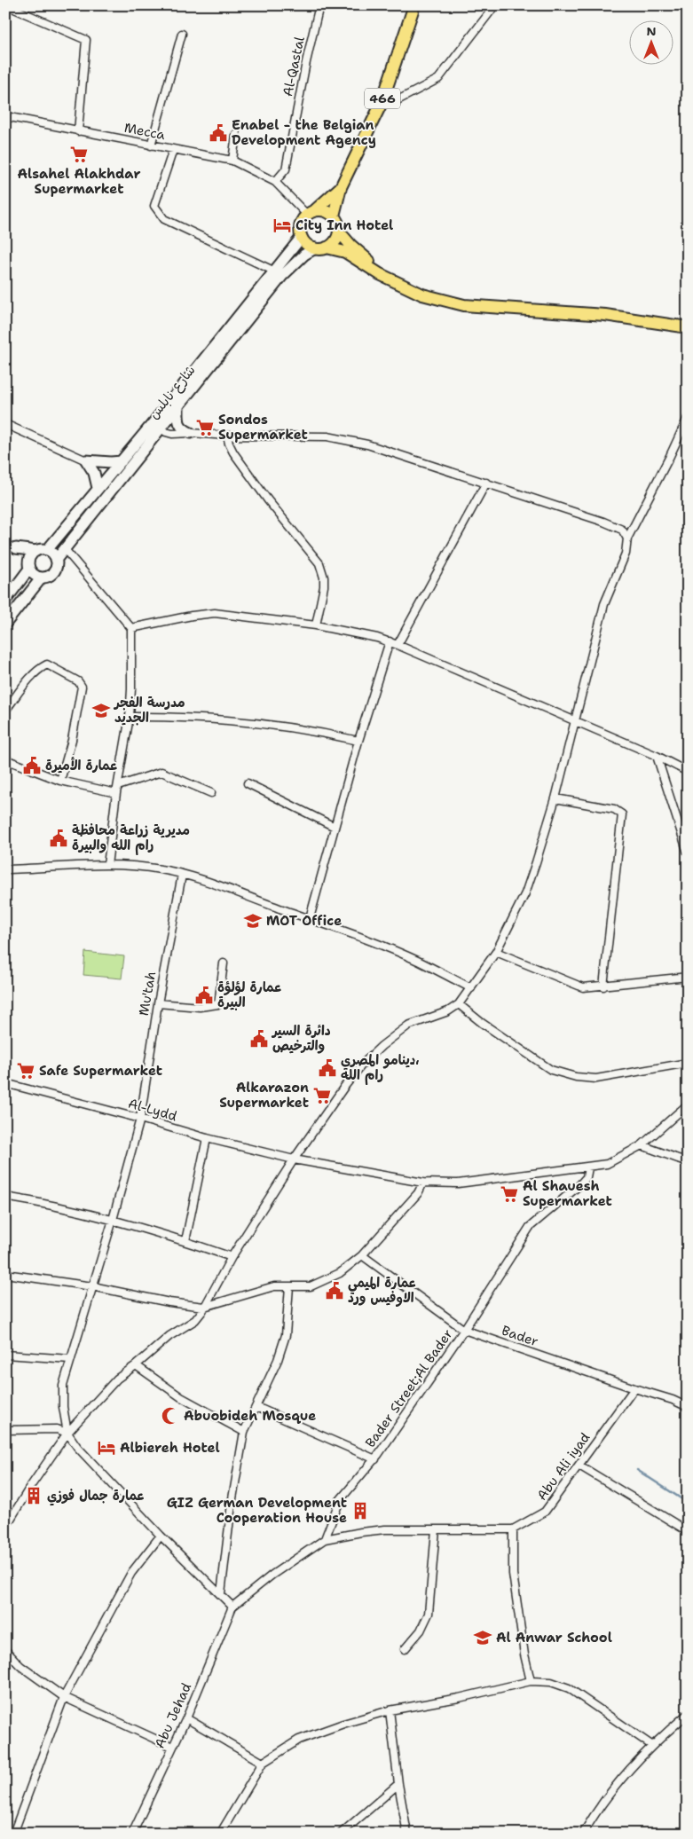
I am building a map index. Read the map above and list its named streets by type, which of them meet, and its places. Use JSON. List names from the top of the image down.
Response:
{
  "streets": {
    "main road": ["466", "شارع نابلس"],
    "street": [
      "Al-Qastal",
      "Mecca",
      "Mu'tah",
      "Al-Lydd",
      "Bader",
      "Bader Street;Al Bader",
      "Abu Ali iyad",
      "Abu Jehad"
    ]
  },
  "crossings": [
    ["Al-Qastal", "Mecca"],
    ["466", "Mecca"],
    ["466", "شارع نابلس"],
    ["Mecca", "شارع نابلس"],
    ["Mu'tah", "Al-Lydd"],
    ["Al-Lydd", "Bader Street;Al Bader"],
    ["Bader", "Bader Street;Al Bader"],
    ["Bader", "Abu Ali iyad"]
  ],
  "places": {
    "public building": [
      "Enabel - the Belgian Development Agency",
      "عمارة الأميرة",
      "مديرية زراعة محافظة رام الله والبيرة",
      "عمارة لؤلؤة البيرة",
      "دائرة السير والترخيص",
      "دينامو المصري، رام الله",
      "عمارة الميمي الاوفيس ورد"
    ],
    "supermarket": [
      "Alsahel Alakhdar Supermarket",
      "Sondos Supermarket",
      "Safe Supermarket",
      "Alkarazon Supermarket",
      "Al Shauesh Supermarket"
    ],
    "hotel": ["City Inn Hotel", "Albiereh Hotel"],
    "school or university": ["مدرسة الفجر الجديد", "MOT Office", "Al Anwar School"],
    "mosque": ["Abuobideh Mosque"],
    "building": ["عمارة جمال فوزي", "GIZ German Development Cooperation House"]
  },
  "north": "top"
}
